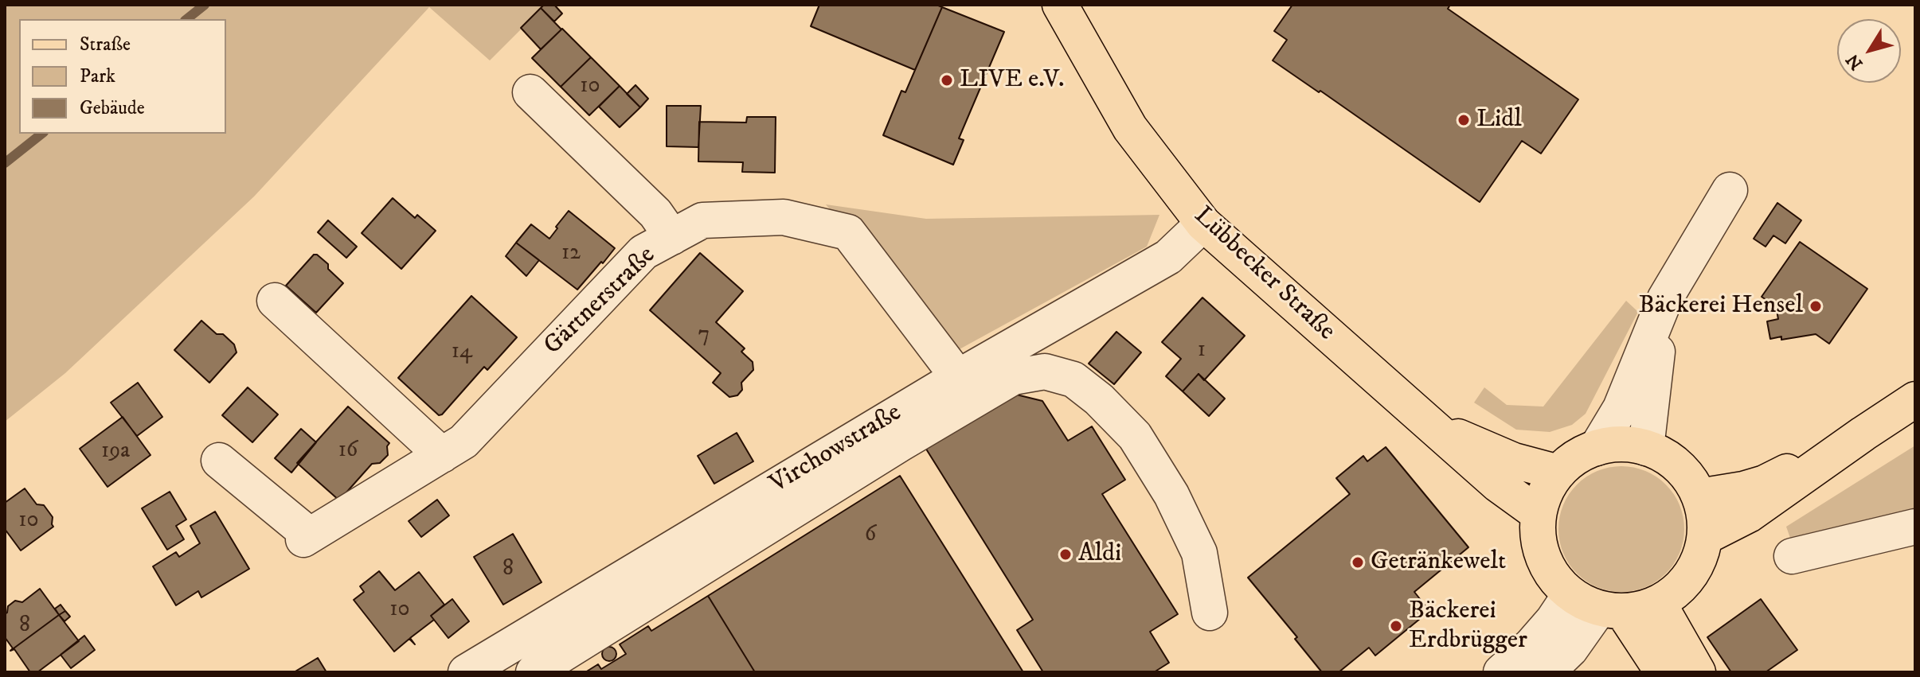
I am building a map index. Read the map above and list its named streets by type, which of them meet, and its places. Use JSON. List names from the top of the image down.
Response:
{
  "streets": {
    "main road": ["Lübbecker Straße"],
    "street": ["Gärtnerstraße", "Virchowstraße"]
  },
  "crossings": [
    ["Lübbecker Straße", "Virchowstraße"],
    ["Gärtnerstraße", "Virchowstraße"]
  ],
  "places": [
    "LIVE e.V.",
    "Lidl",
    "Bäckerei Hensel",
    "Aldi",
    "Getränkewelt",
    "Bäckerei Erdbrügger"
  ],
  "house_numbers": [
    "10",
    "12",
    "7",
    "1",
    "14",
    "16",
    "19a",
    "10",
    "6",
    "8",
    "10",
    "8"
  ],
  "legend": ["Straße", "Park", "Gebäude"],
  "north": "bottom left"
}
